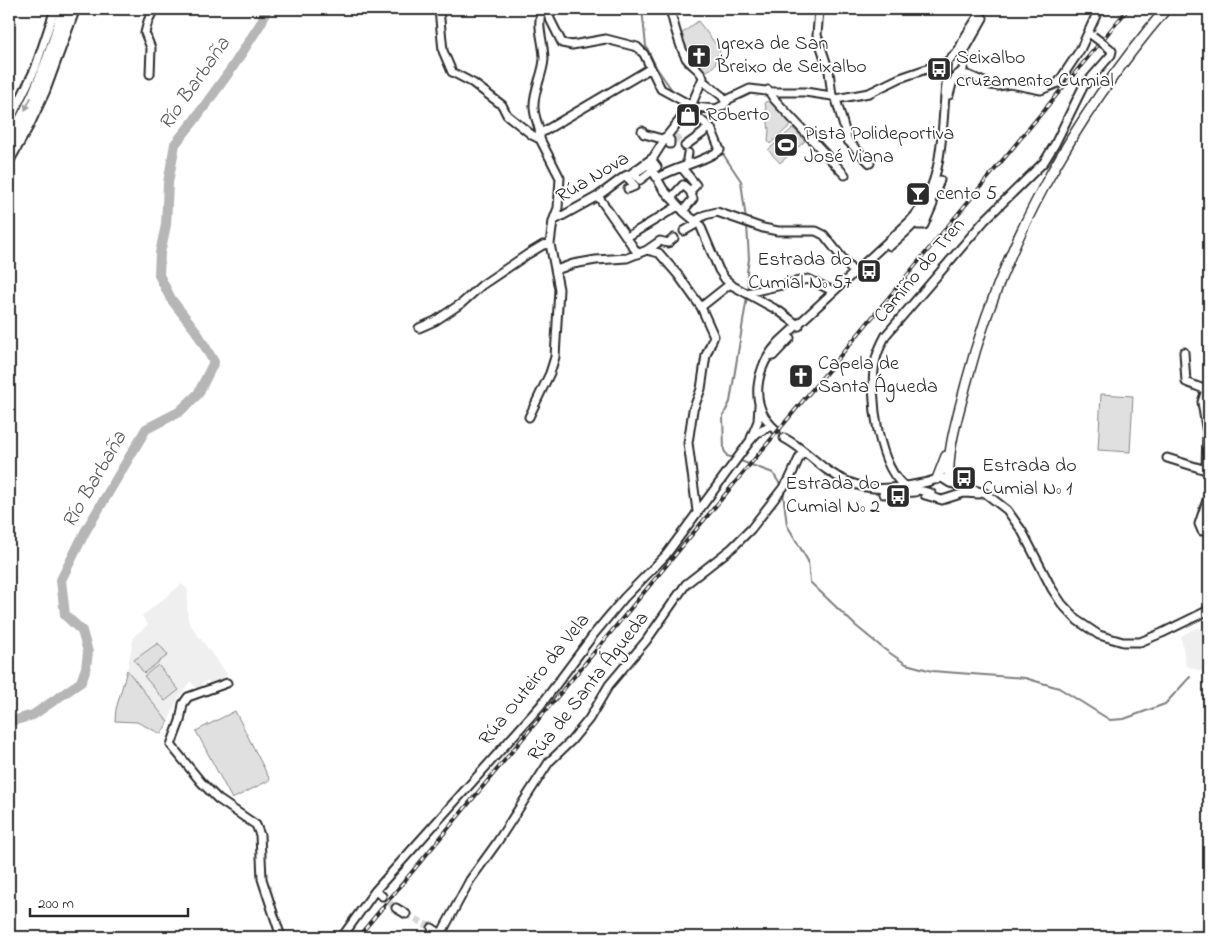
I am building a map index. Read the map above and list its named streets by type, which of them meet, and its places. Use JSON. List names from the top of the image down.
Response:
{
  "streets": {
    "street": [
      "Rúa Nova",
      "Camiño do Tren",
      "Rúa Outeiro da Vela",
      "Rúa de Santa Águeda"
    ]
  },
  "water": ["Río Barbaña"],
  "places": {
    "church": ["Igrexa de San Breixo de Seixalbo", "Capela de Santa Águeda"],
    "bus stop": [
      "Seixalbo cruzamento Cumial",
      "Estrada do Cumial Nº 57",
      "Estrada do Cumial Nº 1",
      "Estrada do Cumial Nº 2"
    ],
    "shop": ["Roberto"],
    "sports": ["Pista Polideportiva José Viana"],
    "bar": ["cento 5"]
  },
  "scale_bar": "200 m"
}
